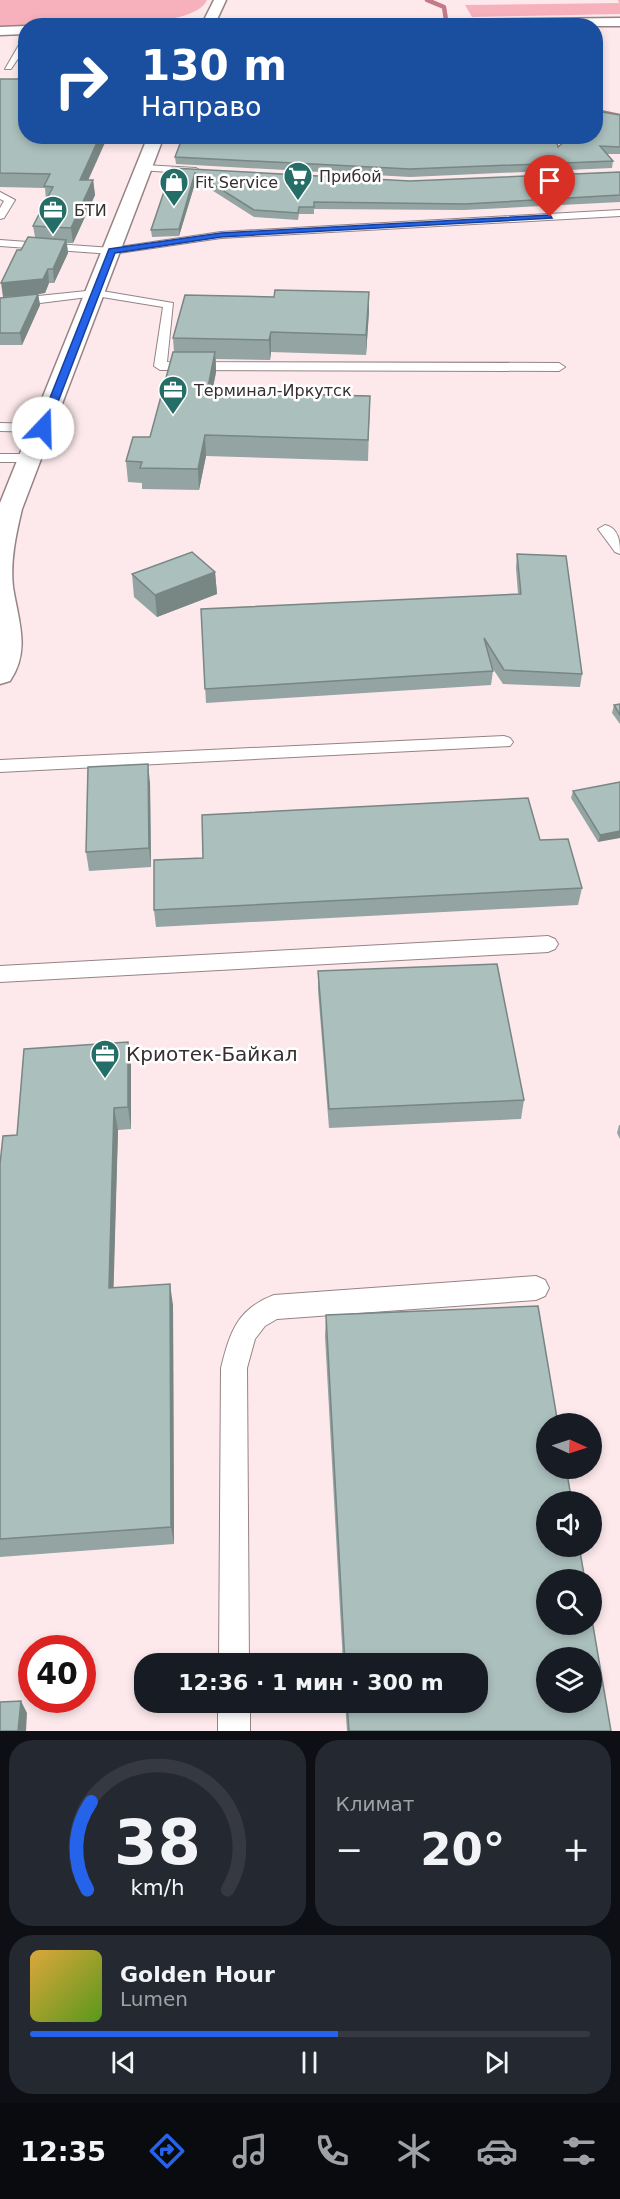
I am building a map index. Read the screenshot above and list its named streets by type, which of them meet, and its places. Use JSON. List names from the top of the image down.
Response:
{
  "places": {
    "supermarket": ["Прибой"],
    "shop": ["Fit Service"],
    "office": ["БТИ", "Терминал-Иркутск", "Криотек-Байкал"]
  },
  "north": "right",
  "page": {
    "turn": ["130 m", "Направо"],
    "limit": "40",
    "trip": "12:36 · 1 мин · 300 m",
    "tile": "Климат",
    "heat": ["−", "20°", "+"],
    "song": ["Golden Hour", "Lumen"],
    "tabs": "12:35",
    "gauge": ["38", "km/h"]
  }
}
